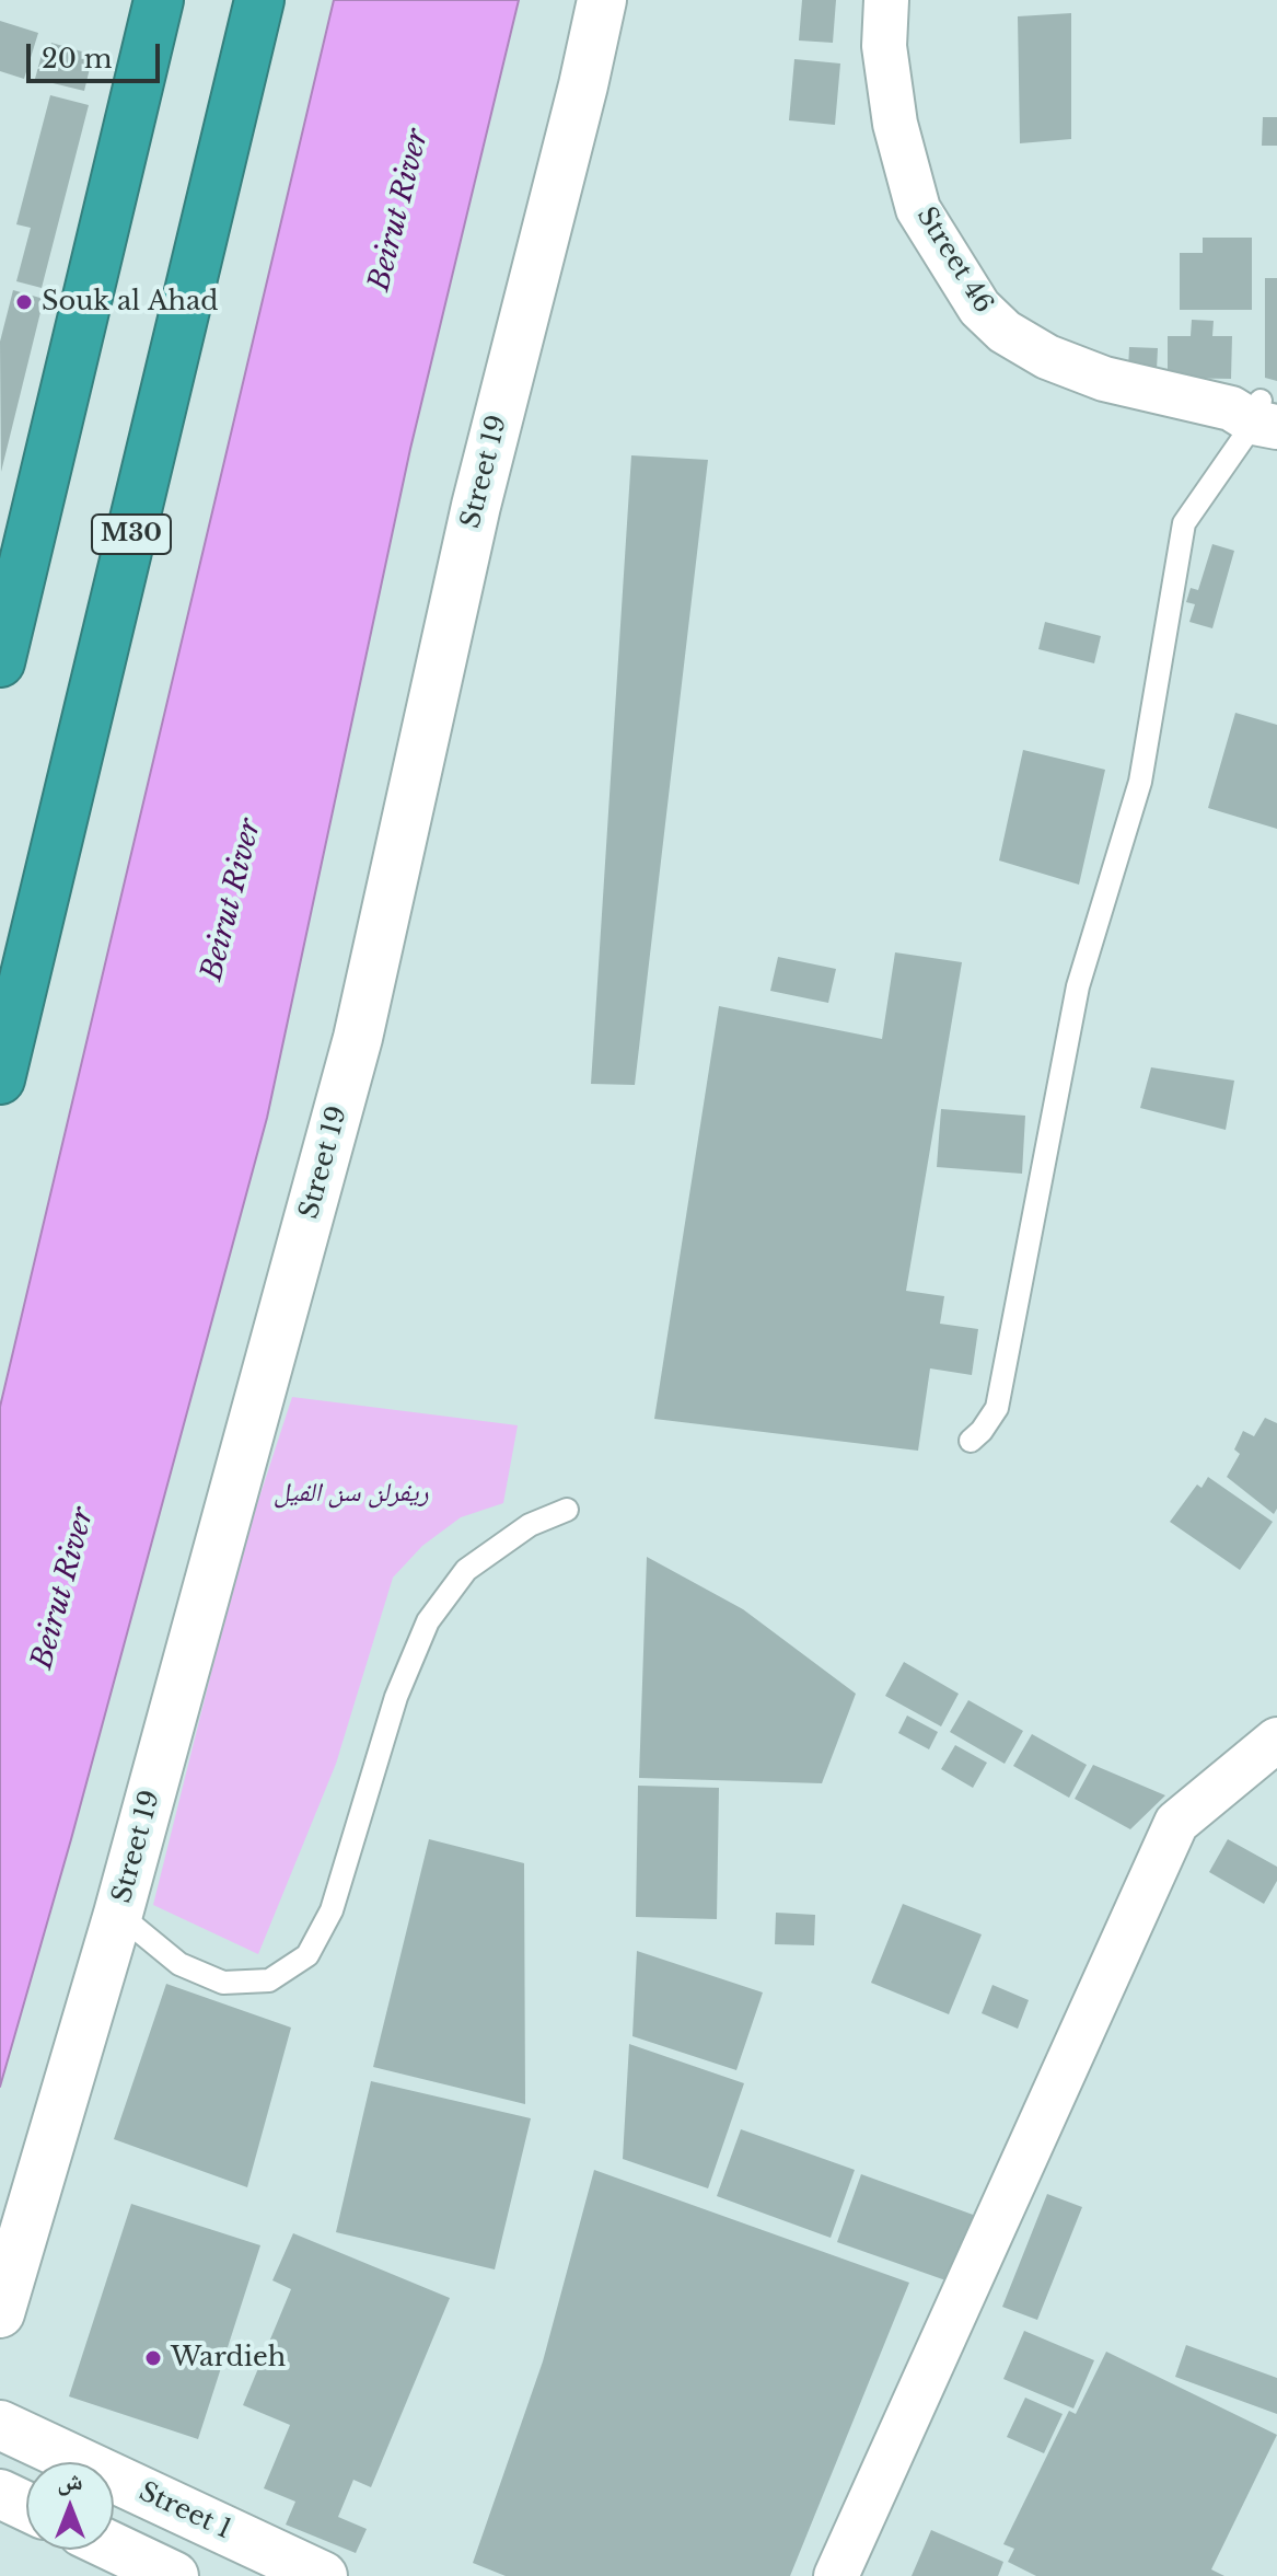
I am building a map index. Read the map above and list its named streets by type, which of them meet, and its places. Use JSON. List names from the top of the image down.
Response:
{
  "streets": {
    "highway": ["M30"],
    "street": ["Street 46", "Street 19", "Street 1"]
  },
  "water": ["Beirut River"],
  "parks": ["ريفرلن سن الفيل"],
  "places": ["Souk al Ahad", "Wardieh"],
  "scale_bar": "20 m",
  "north": "top"
}
